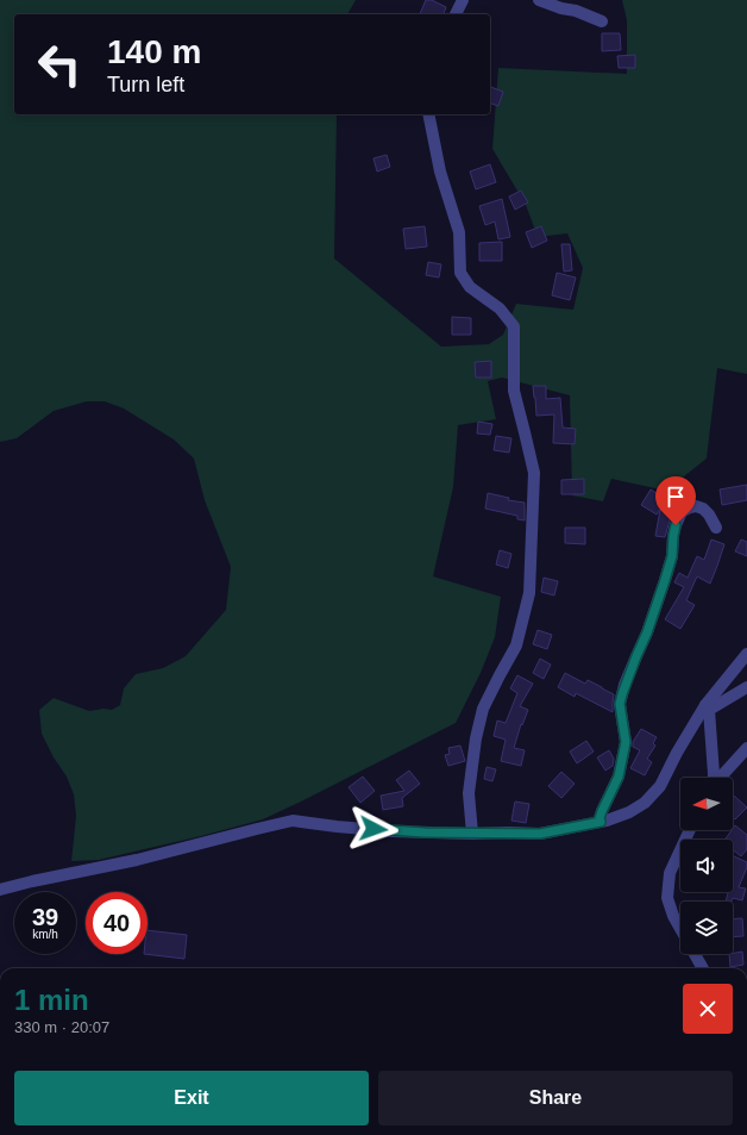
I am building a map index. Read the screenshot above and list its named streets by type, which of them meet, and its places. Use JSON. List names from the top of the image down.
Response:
{
  "north": "left",
  "page": {
    "turn": ["140 m", "Turn left"],
    "speed": "39 km/h",
    "limit": "40",
    "heading": ["1 min", "330 m · 20:07"],
    "buttons": ["Exit", "Share"]
  }
}
